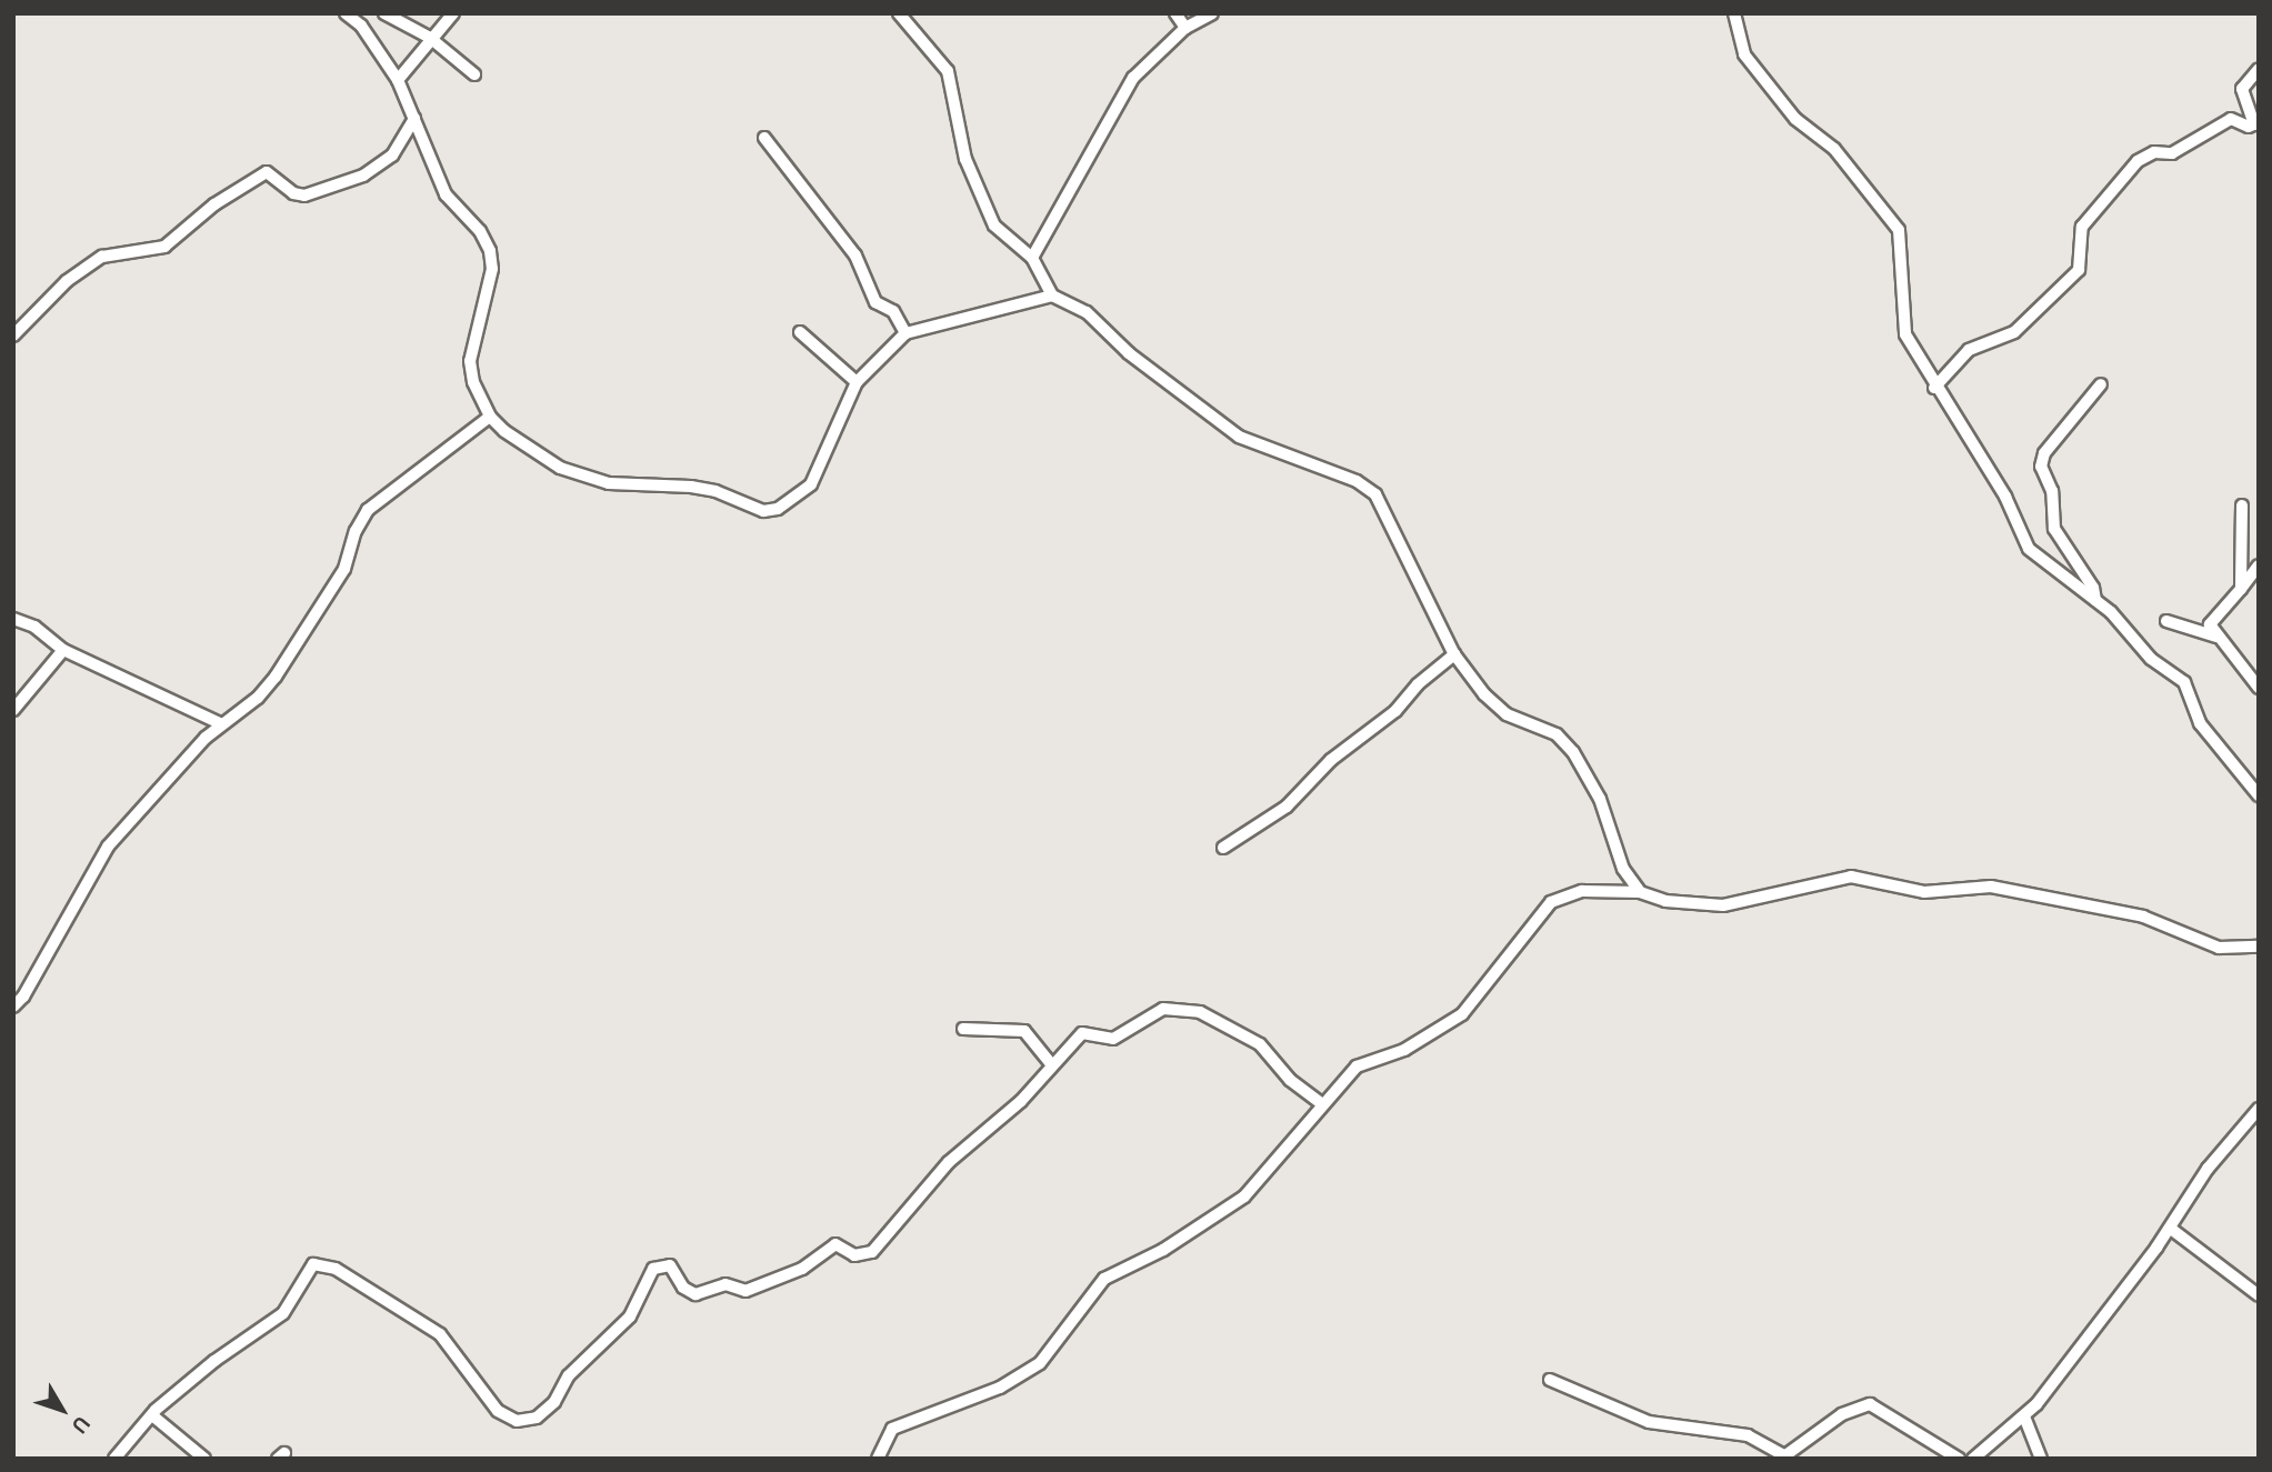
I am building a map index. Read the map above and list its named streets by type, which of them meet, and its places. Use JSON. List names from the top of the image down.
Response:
{
  "north": "bottom right"
}
